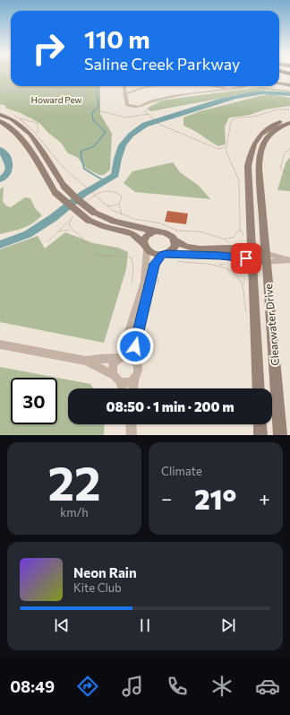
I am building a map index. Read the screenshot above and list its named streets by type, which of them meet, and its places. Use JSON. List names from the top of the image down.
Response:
{
  "streets": {
    "main road": ["Clearwater Drive"]
  },
  "parks": ["Howard Pew"],
  "page": {
    "turn": ["110 m", "Saline Creek Parkway"],
    "limit": "30",
    "trip": "08:50 · 1 min · 200 m",
    "tile": [
      ["22", "km/h"],
      "Climate"
    ],
    "heat": ["−", "21°", "+"],
    "song": ["Neon Rain", "Kite Club"],
    "tabs": "08:49"
  }
}
